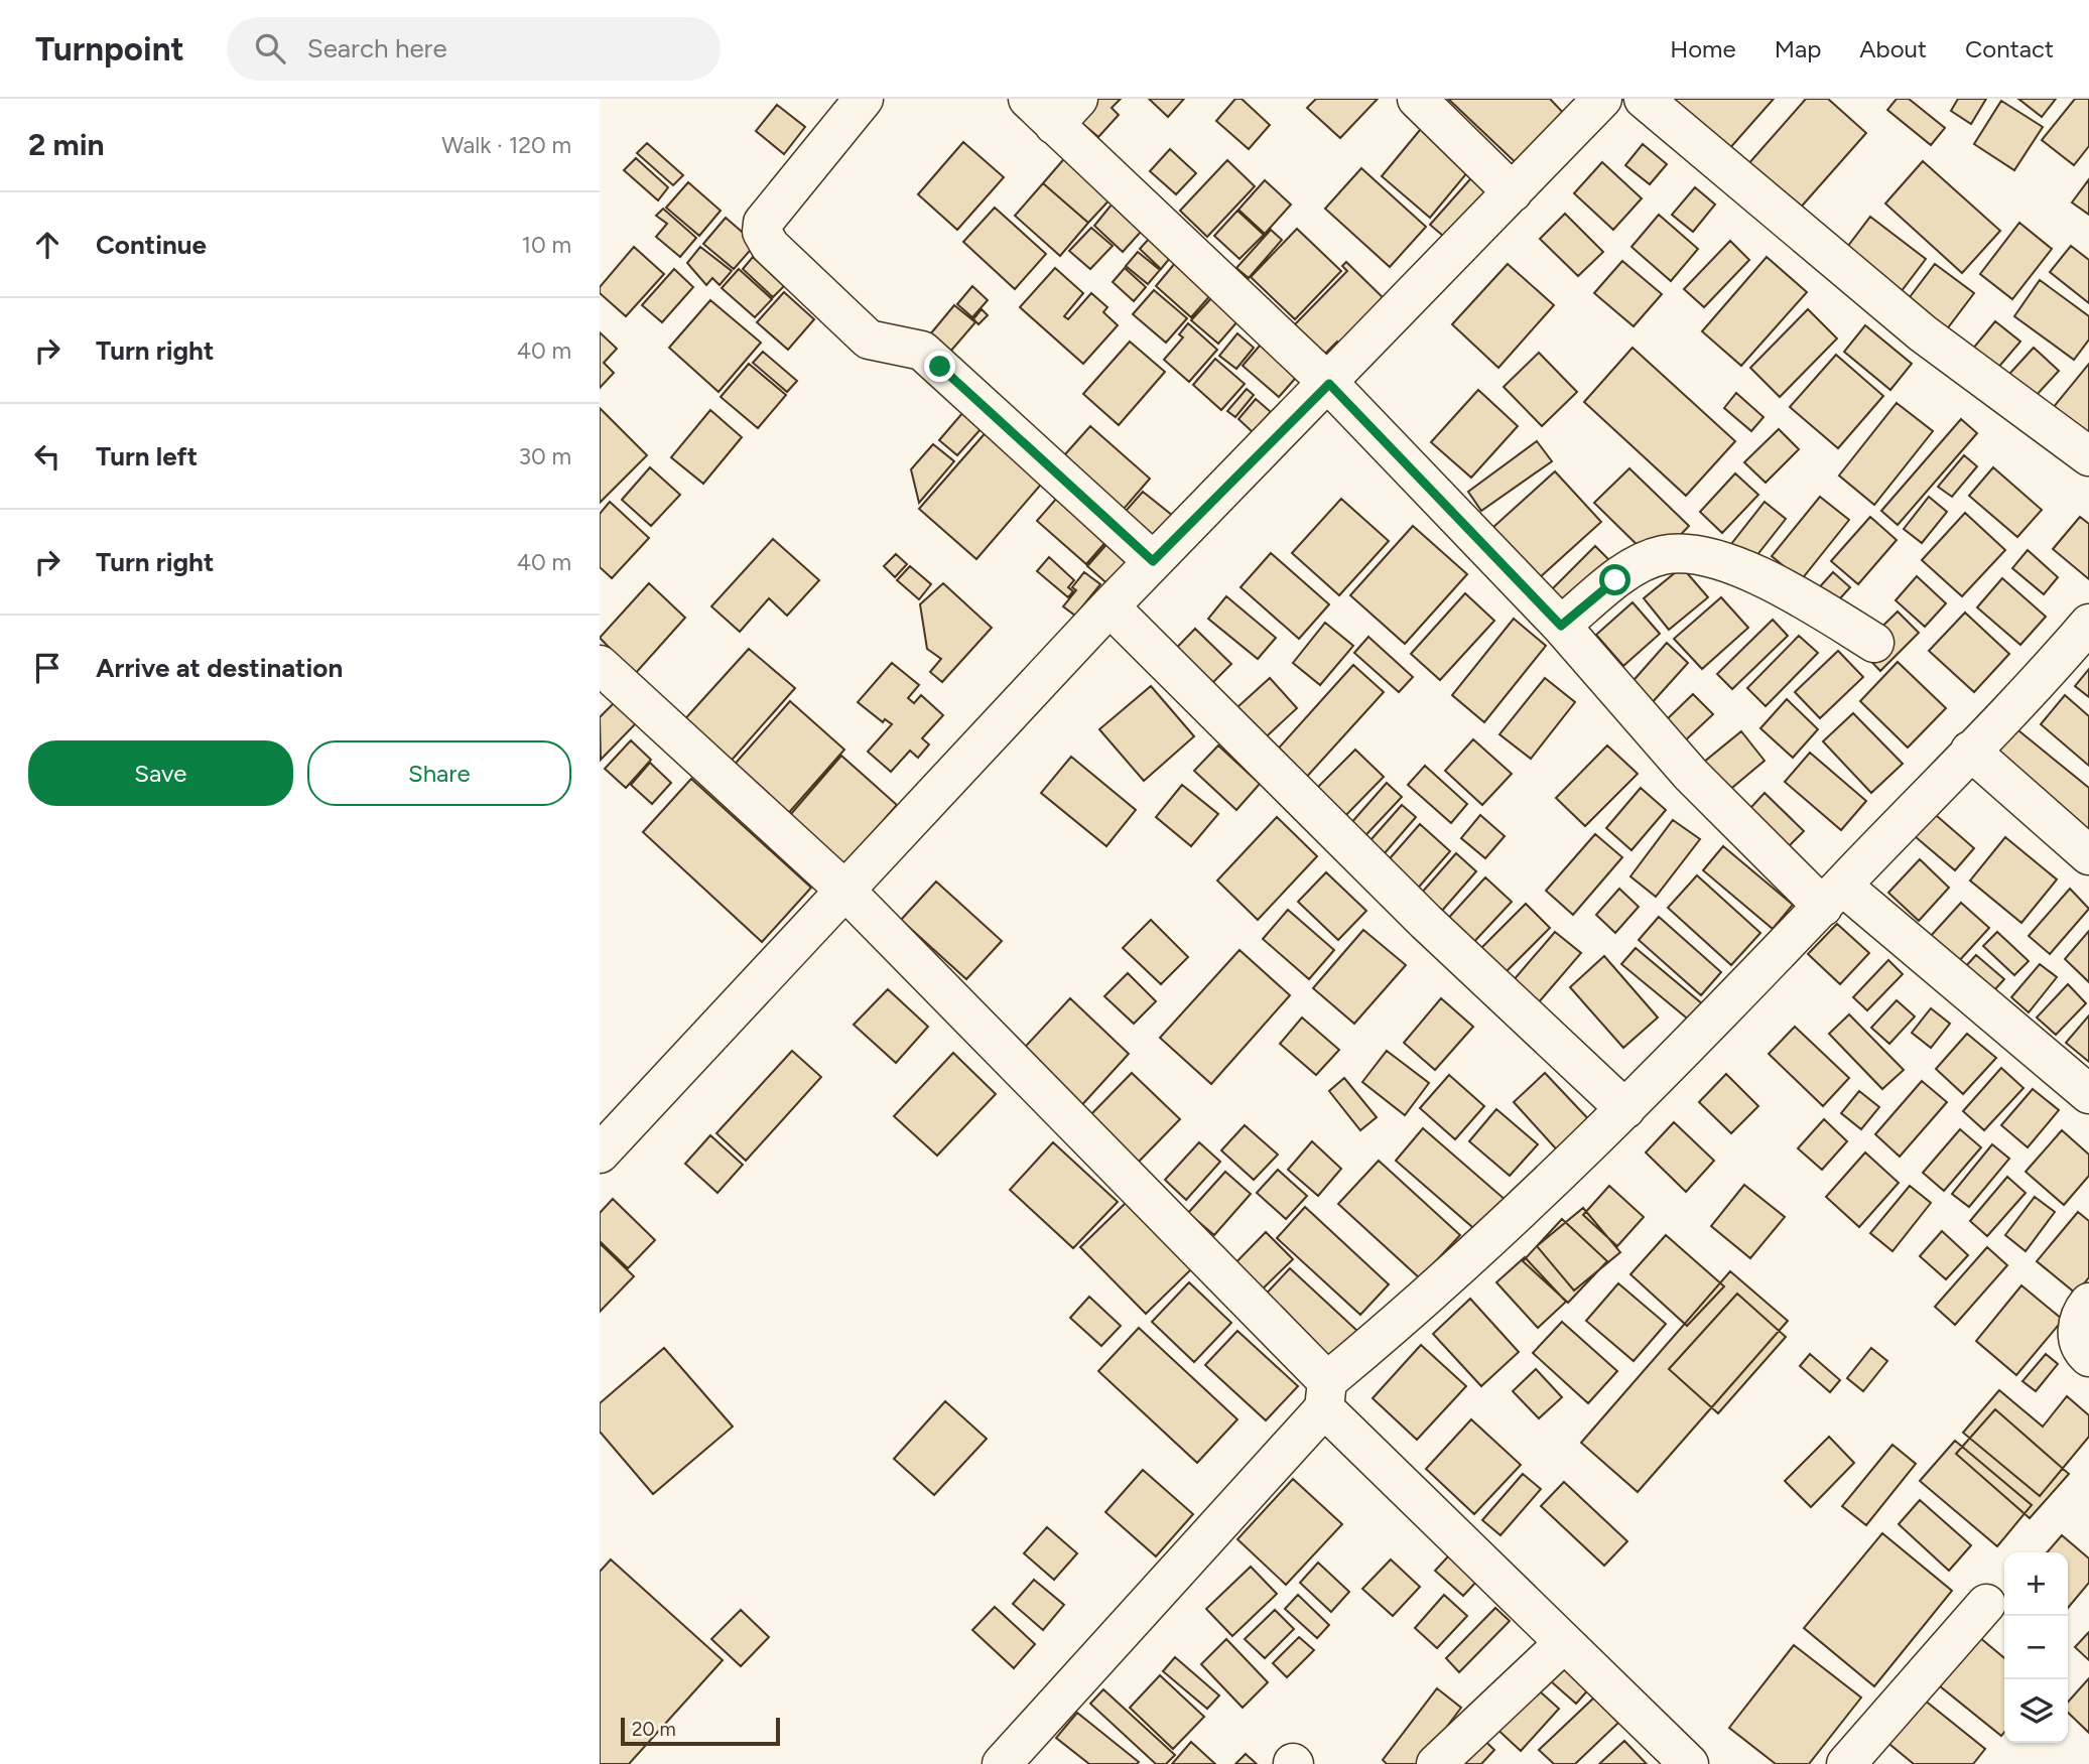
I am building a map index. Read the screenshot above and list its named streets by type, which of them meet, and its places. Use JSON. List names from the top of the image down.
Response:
{
  "scale_bar": "20 m",
  "page": {
    "header": "Turnpoint",
    "search": "Search here",
    "nav": [
      "Home",
      "Map",
      "About",
      "Contact"
    ],
    "heading": ["2 min", "Walk · 120 m"],
    "list": [
      ["Continue", "10 m"],
      ["Turn right", "40 m"],
      ["Turn left", "30 m"],
      ["Turn right", "40 m"],
      "Arrive at destination"
    ],
    "buttons": ["Save", "Share"],
    "map_buttons": ["+", "−"],
    "scale": "20 m"
  }
}
